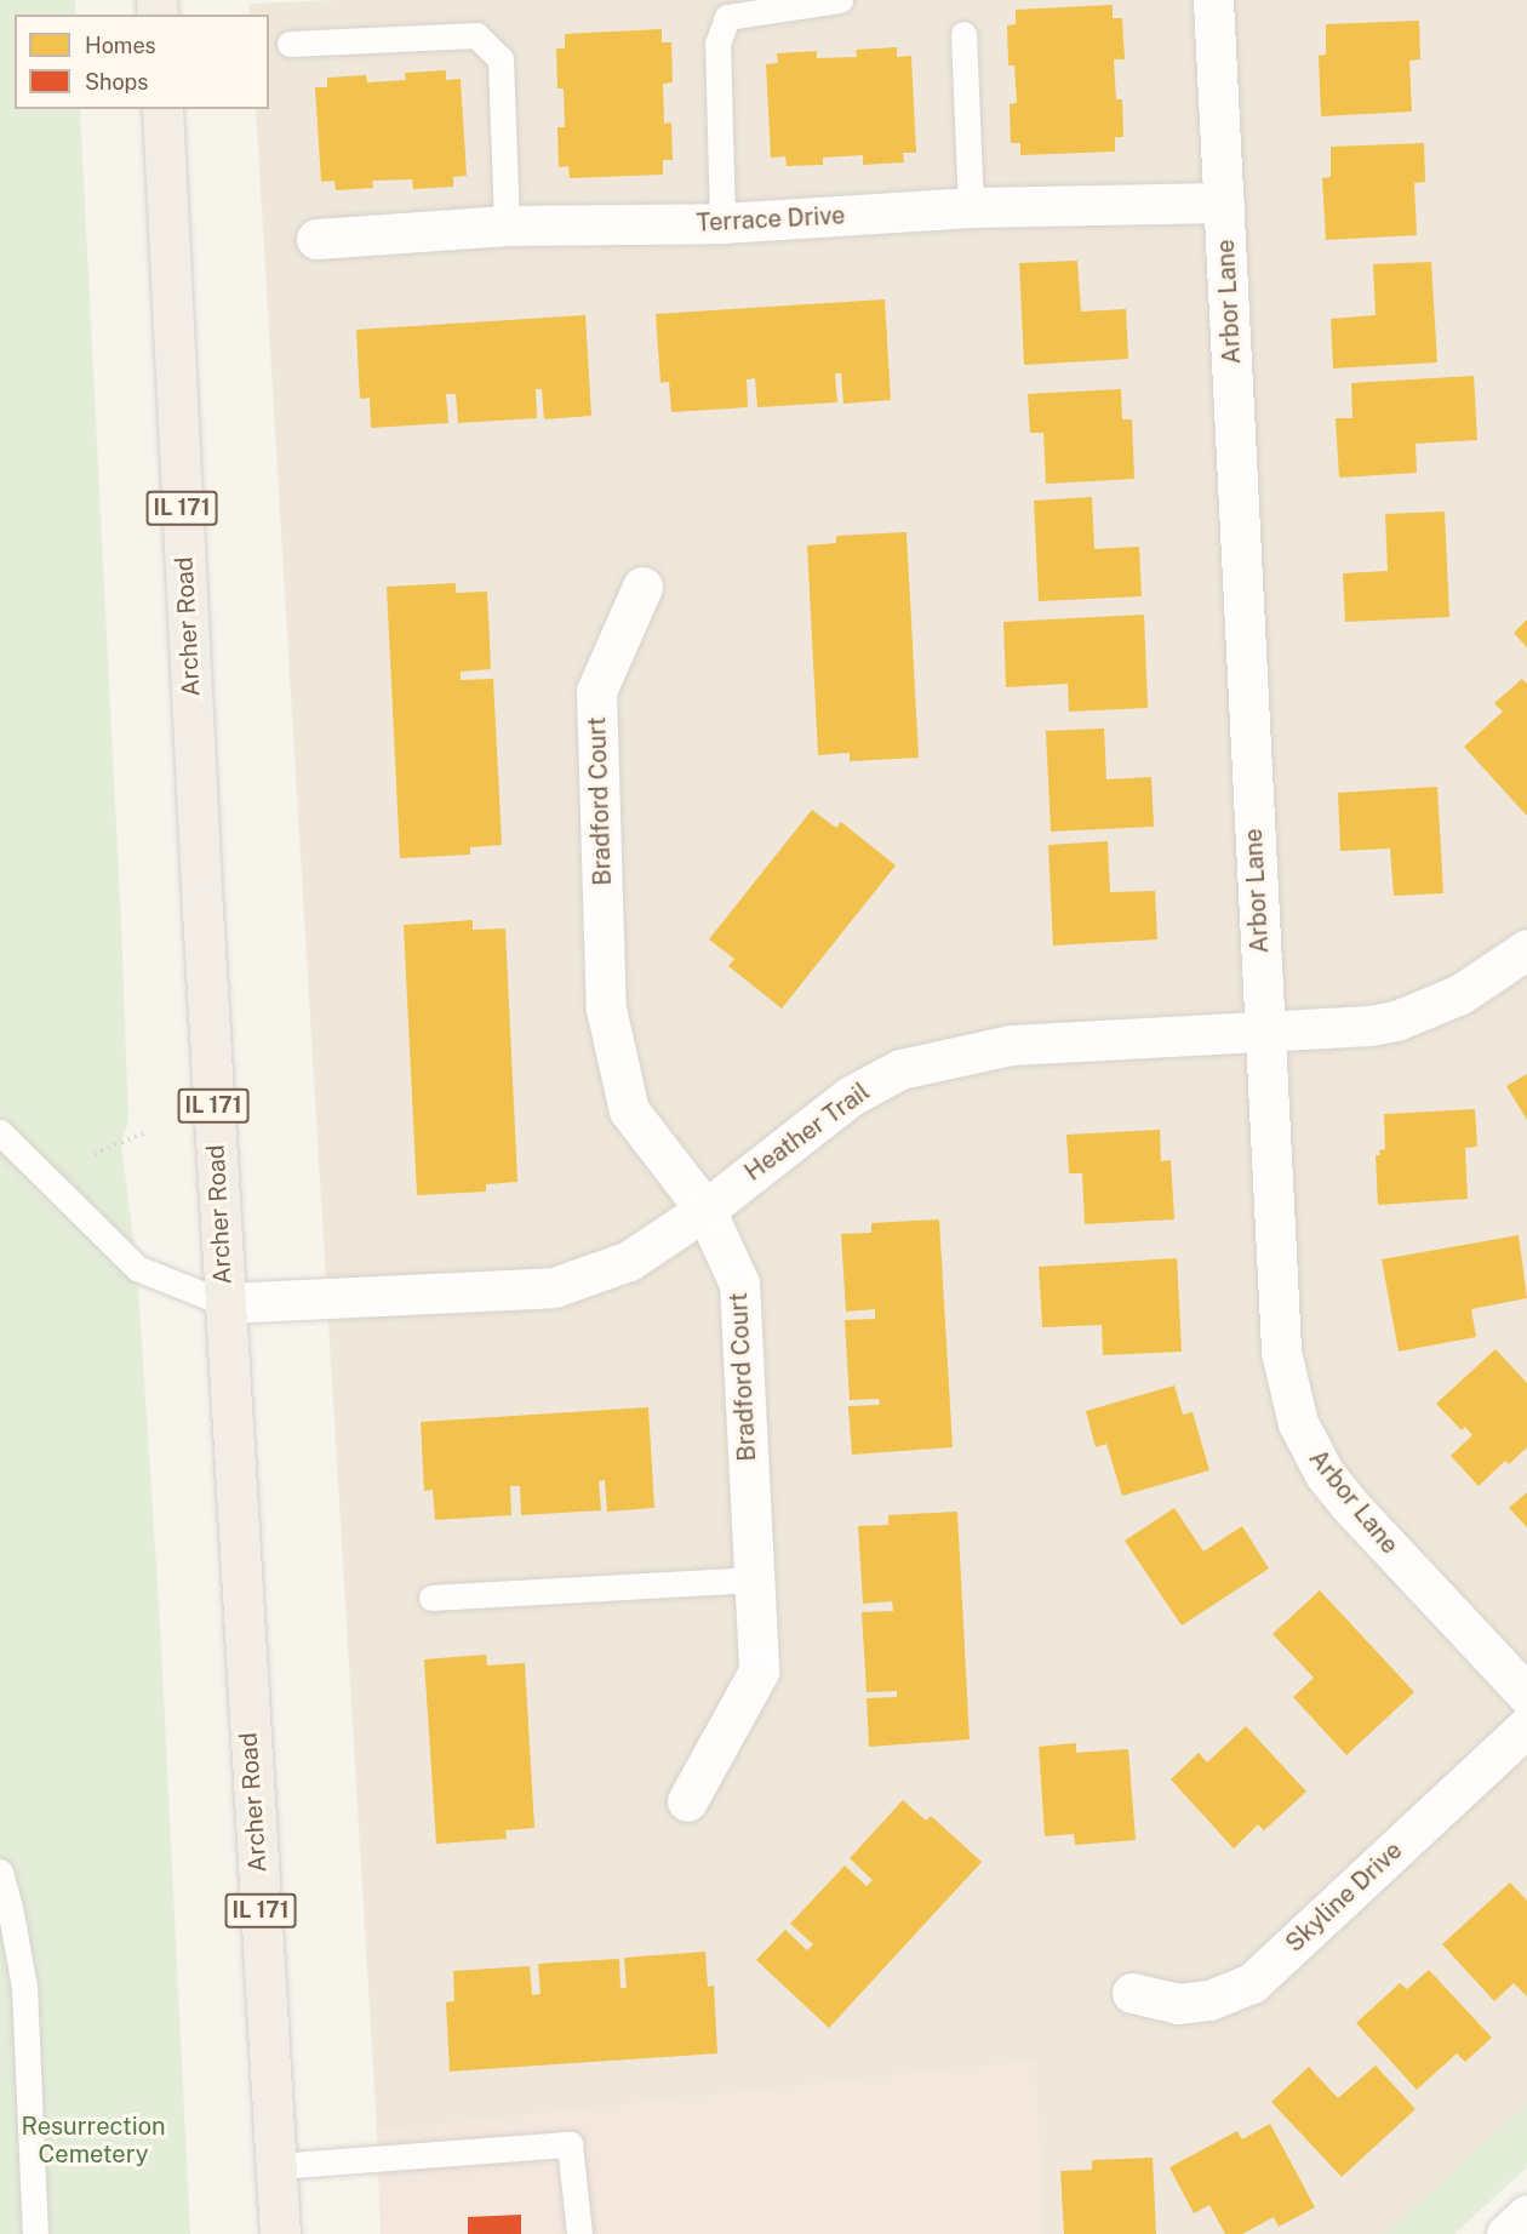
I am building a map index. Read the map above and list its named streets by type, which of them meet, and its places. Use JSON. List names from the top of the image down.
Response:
{
  "streets": {
    "main road": ["IL 171", "Archer Road"],
    "street": [
      "Terrace Drive",
      "Arbor Lane",
      "Bradford Court",
      "Heather Trail",
      "Skyline Drive"
    ]
  },
  "crossings": [
    ["Terrace Drive", "Arbor Lane"],
    ["Arbor Lane", "Heather Trail"],
    ["Archer Road", "Heather Trail"],
    ["Bradford Court", "Heather Trail"]
  ],
  "parks": ["Resurrection Cemetery"],
  "legend": ["Homes", "Shops"]
}
